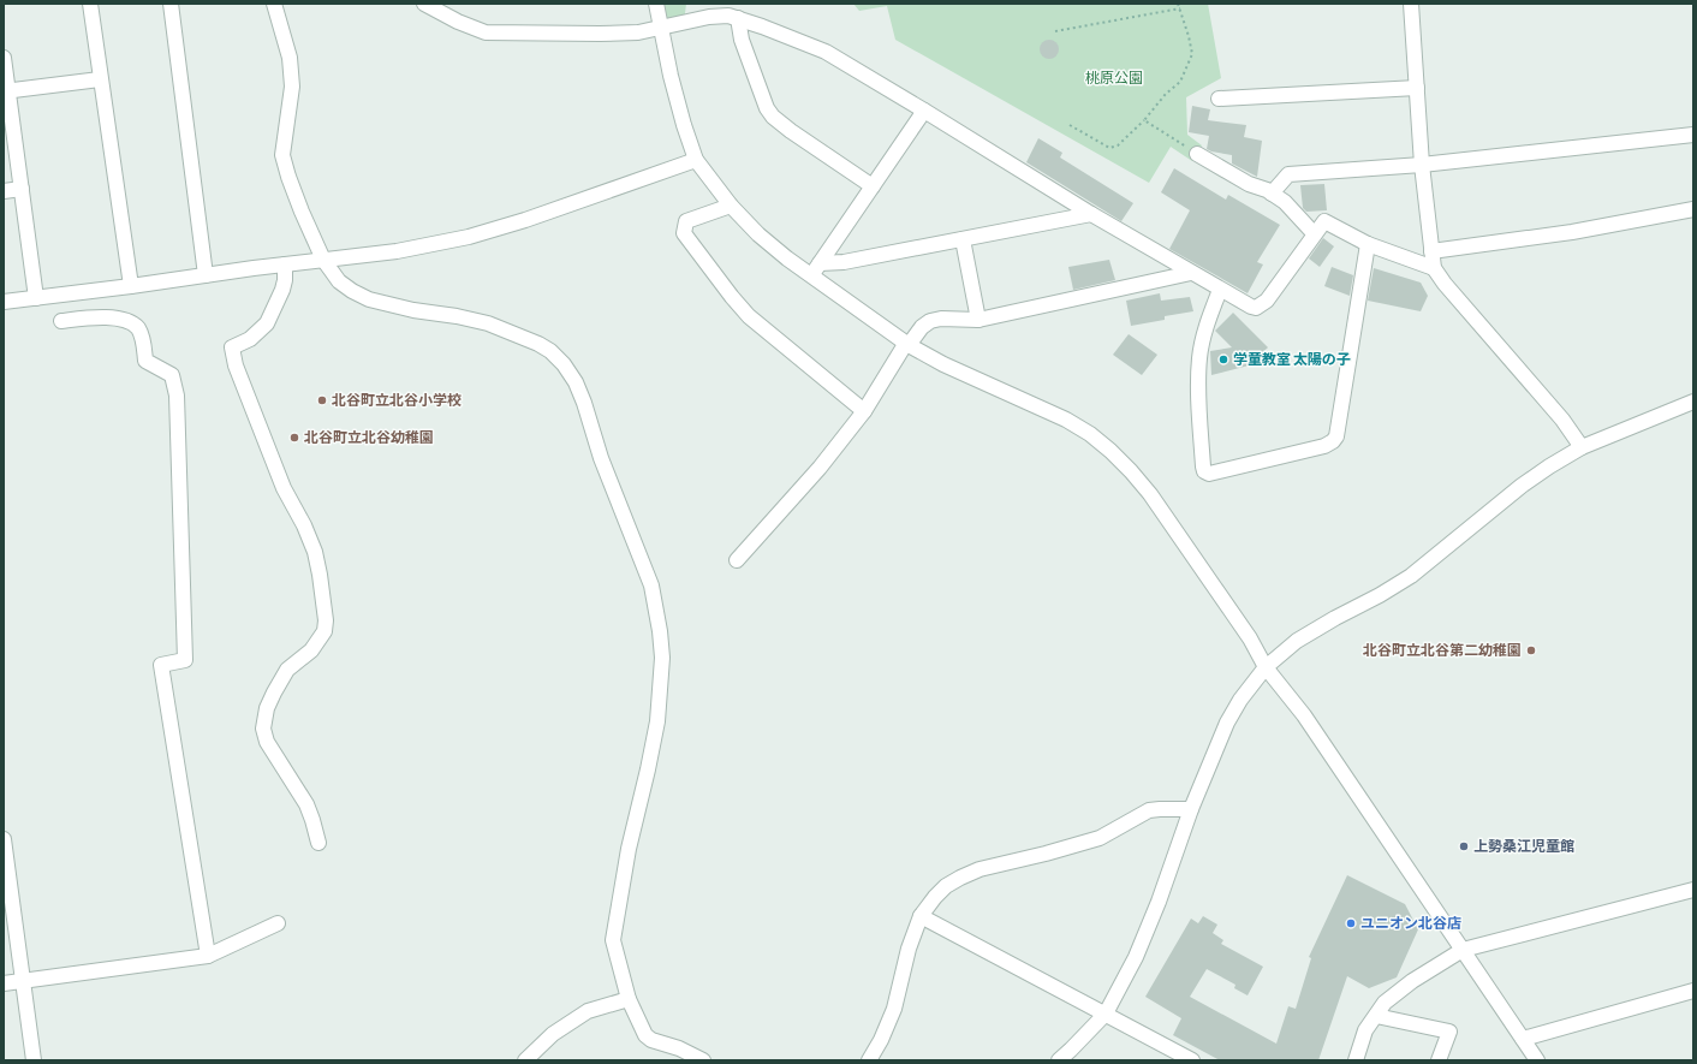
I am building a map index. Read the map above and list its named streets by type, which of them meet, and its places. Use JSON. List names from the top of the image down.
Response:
{
  "parks": ["桃原公園"],
  "places": [
    "学童教室 太陽の子",
    "北谷町立北谷小学校",
    "北谷町立北谷幼稚園",
    "北谷町立北谷第二幼稚園",
    "上勢桑江児童館",
    "ユニオン北谷店"
  ]
}
